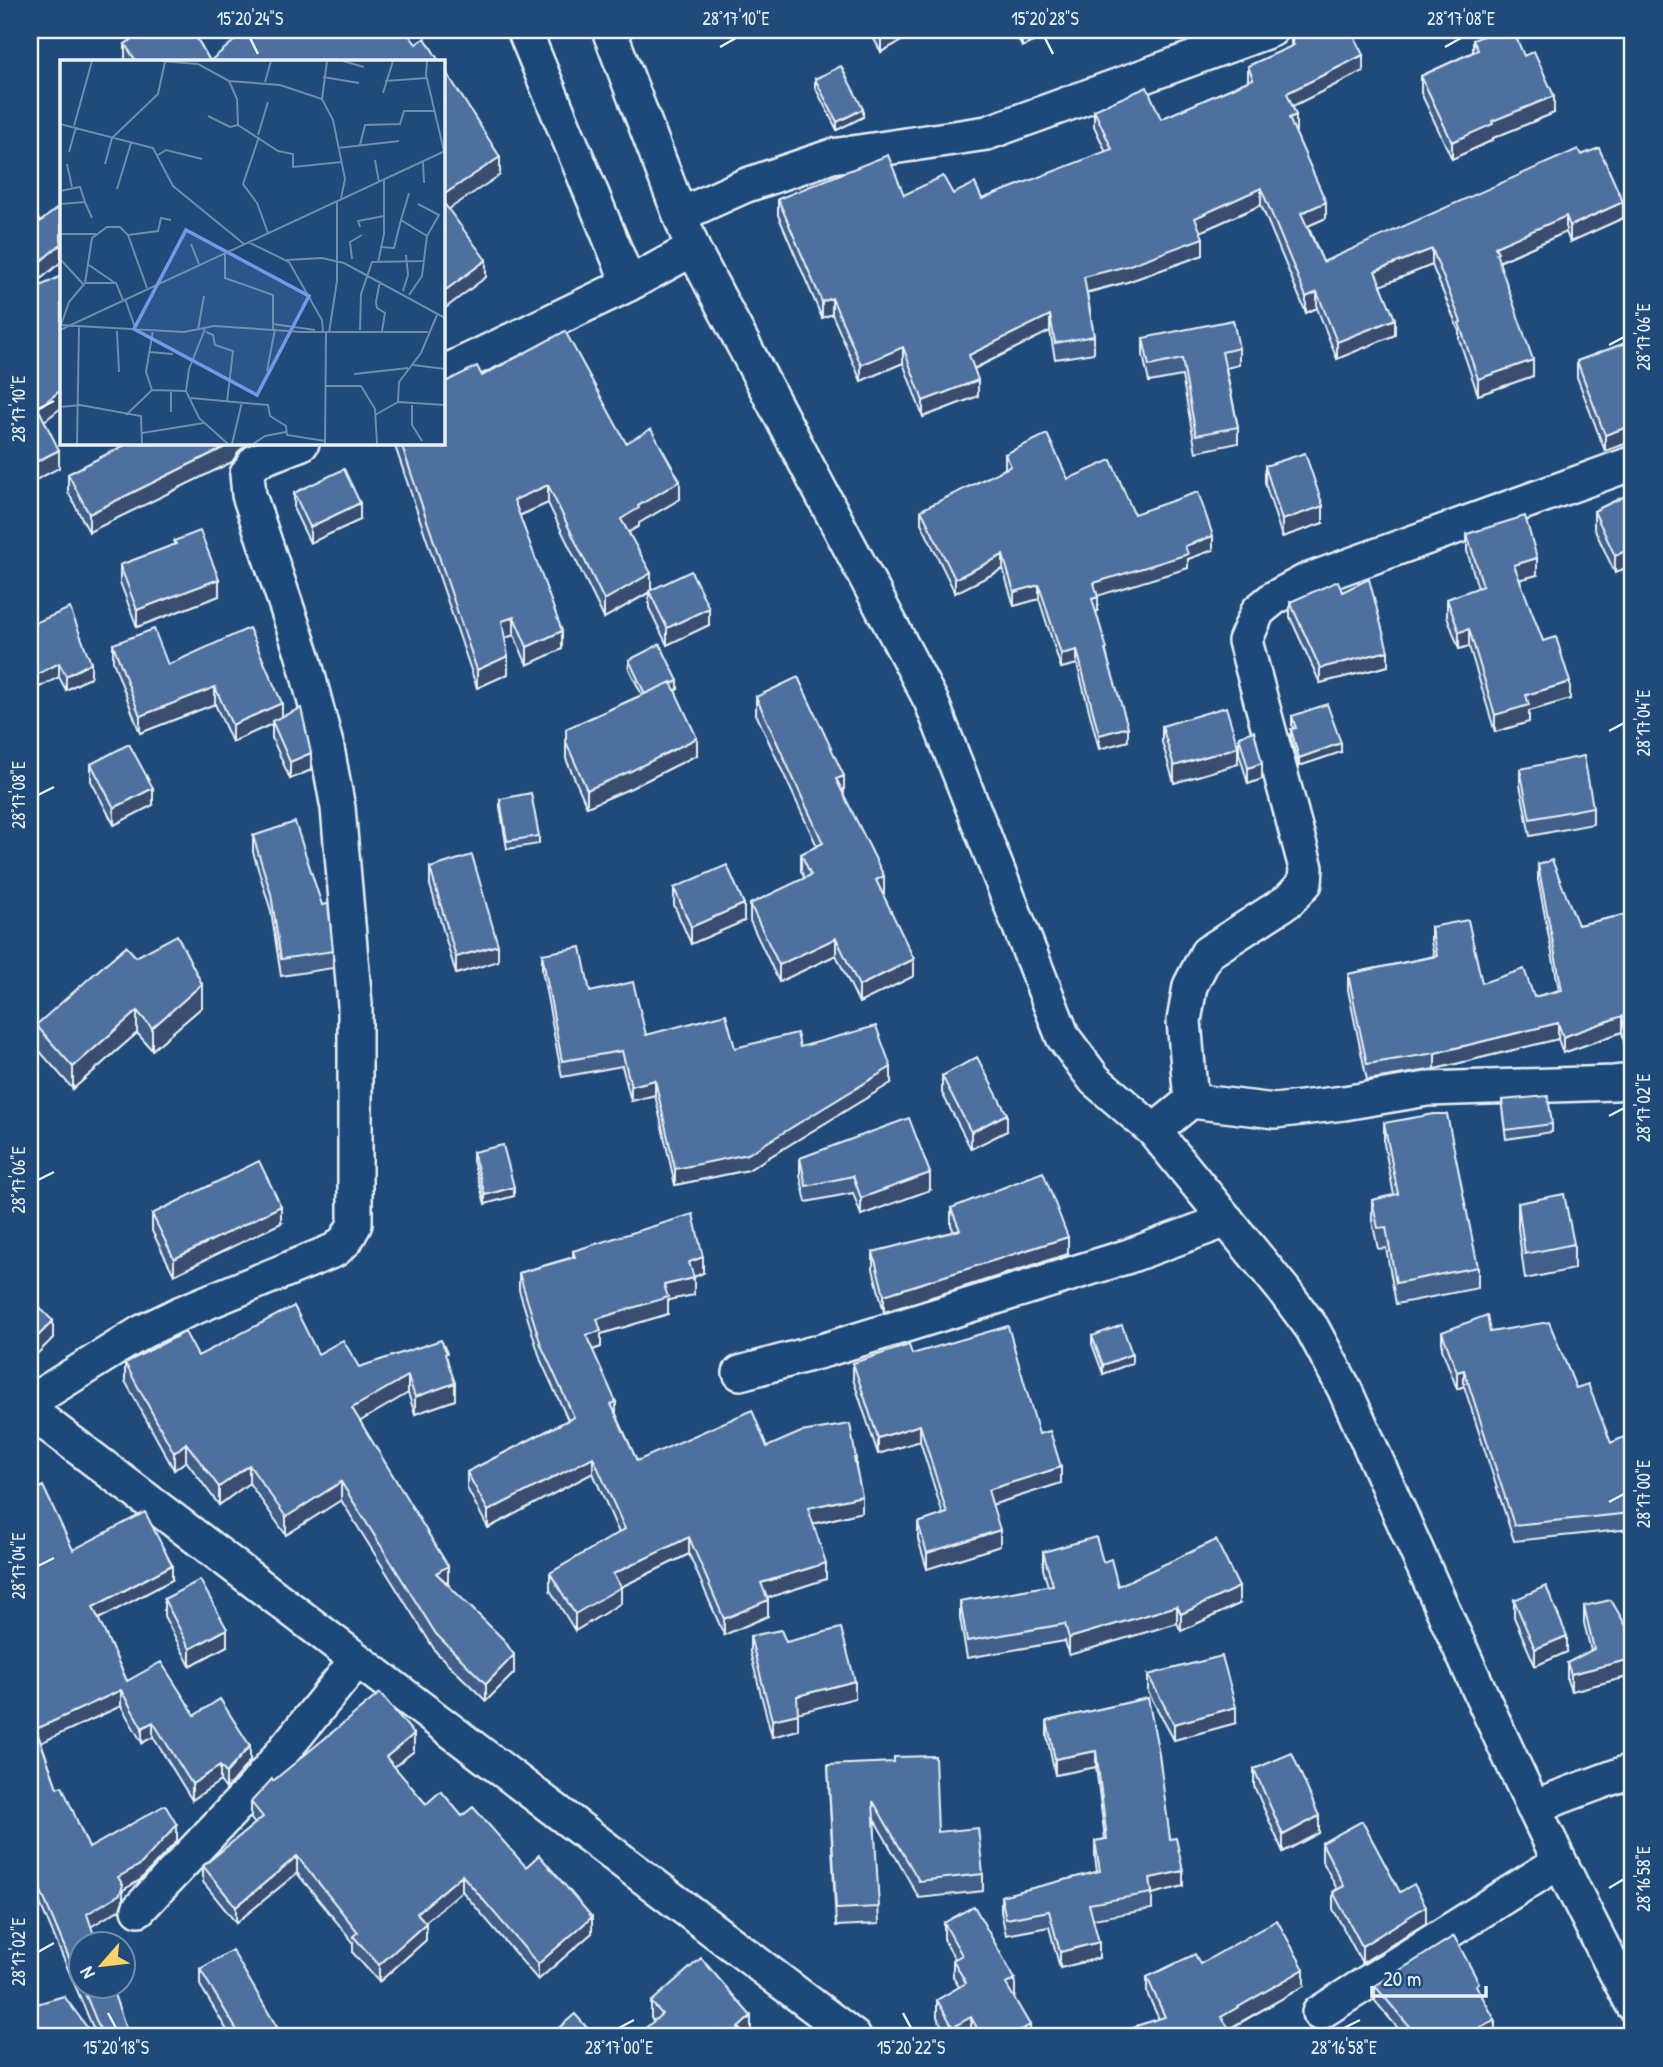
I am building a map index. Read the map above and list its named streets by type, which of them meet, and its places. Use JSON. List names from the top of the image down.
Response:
{
  "scale_bar": "20 m",
  "north": "bottom left",
  "coordinates": [
    "15°20'24\"S",
    "28°17'10\"E",
    "15°20'28\"S",
    "28°17'08\"E",
    "28°17'06\"E",
    "28°17'04\"E",
    "28°17'02\"E",
    "28°17'00\"E",
    "28°16'58\"E",
    "15°20'18\"S",
    "15°20'22\"S"
  ]
}
